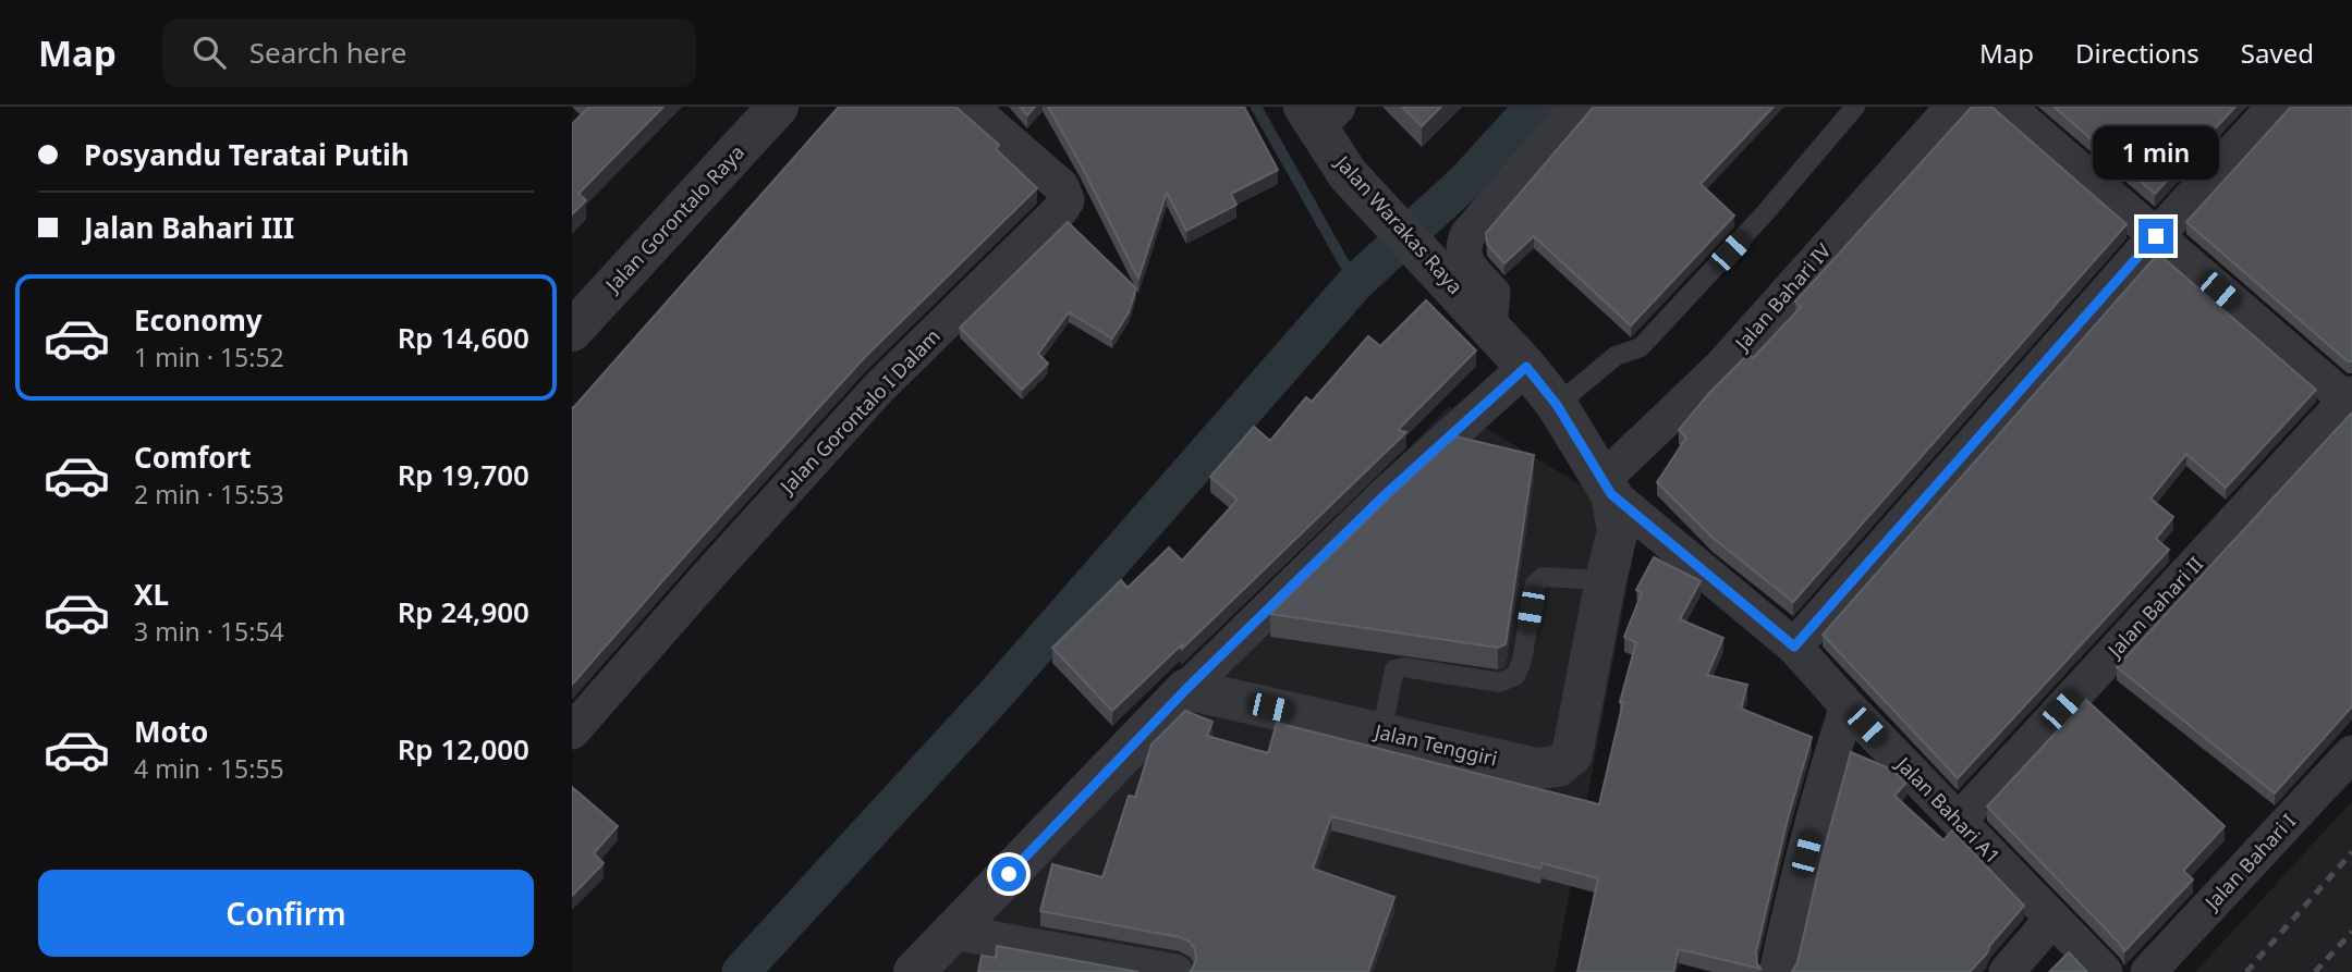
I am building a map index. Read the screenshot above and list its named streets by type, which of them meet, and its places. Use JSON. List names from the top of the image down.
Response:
{
  "streets": {
    "street": [
      "Jalan Gorontalo Raya",
      "Jalan Warakas Raya",
      "Jalan Bahari IV",
      "Jalan Gorontalo I Dalam",
      "Jalan Bahari II",
      "Jalan Tenggiri",
      "Jalan Bahari A1",
      "Jalan Bahari I"
    ]
  },
  "crossings": [
    ["Jalan Warakas Raya", "Jalan Tenggiri"],
    ["Jalan Bahari IV", "Jalan Tenggiri"],
    ["Jalan Bahari IV", "Jalan Bahari A1"],
    ["Jalan Bahari II", "Jalan Bahari A1"],
    ["Jalan Tenggiri", "Jalan Bahari A1"]
  ],
  "page": {
    "header": "Map",
    "search": "Search here",
    "nav": ["Map", "Directions", "Saved"],
    "banner": ["Posyandu Teratai Putih", "Jalan Bahari III"],
    "bubble": "1 min",
    "list": [
      {
        "name": "Economy",
        "note": "1 min · 15:52",
        "value": "Rp 14,600"
      },
      {
        "name": "Comfort",
        "note": "2 min · 15:53",
        "value": "Rp 19,700"
      },
      {
        "name": "XL",
        "note": "3 min · 15:54",
        "value": "Rp 24,900"
      },
      {
        "name": "Moto",
        "note": "4 min · 15:55",
        "value": "Rp 12,000"
      }
    ],
    "buttons": "Confirm"
  }
}
